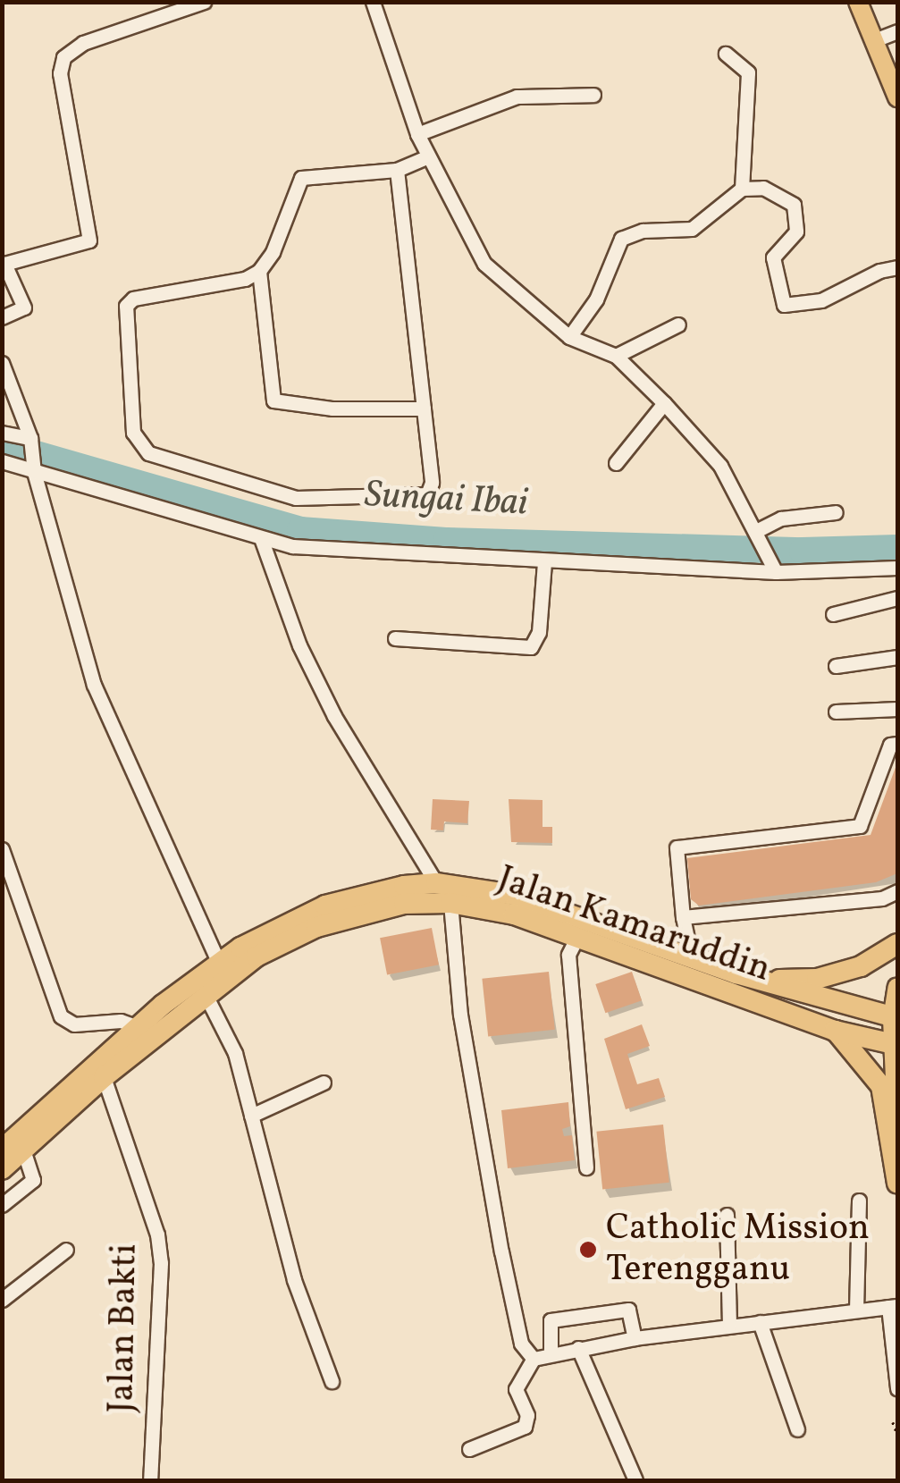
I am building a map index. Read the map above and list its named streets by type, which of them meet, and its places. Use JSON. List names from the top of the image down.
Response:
{
  "streets": {
    "highway": ["Jalan Kamaruddin"],
    "street": ["Jalan Bakti"]
  },
  "crossings": [
    ["Jalan Kamaruddin", "Jalan Bakti"]
  ],
  "water": ["Sungai Ibai"],
  "places": ["Catholic Mission Terengganu"]
}
